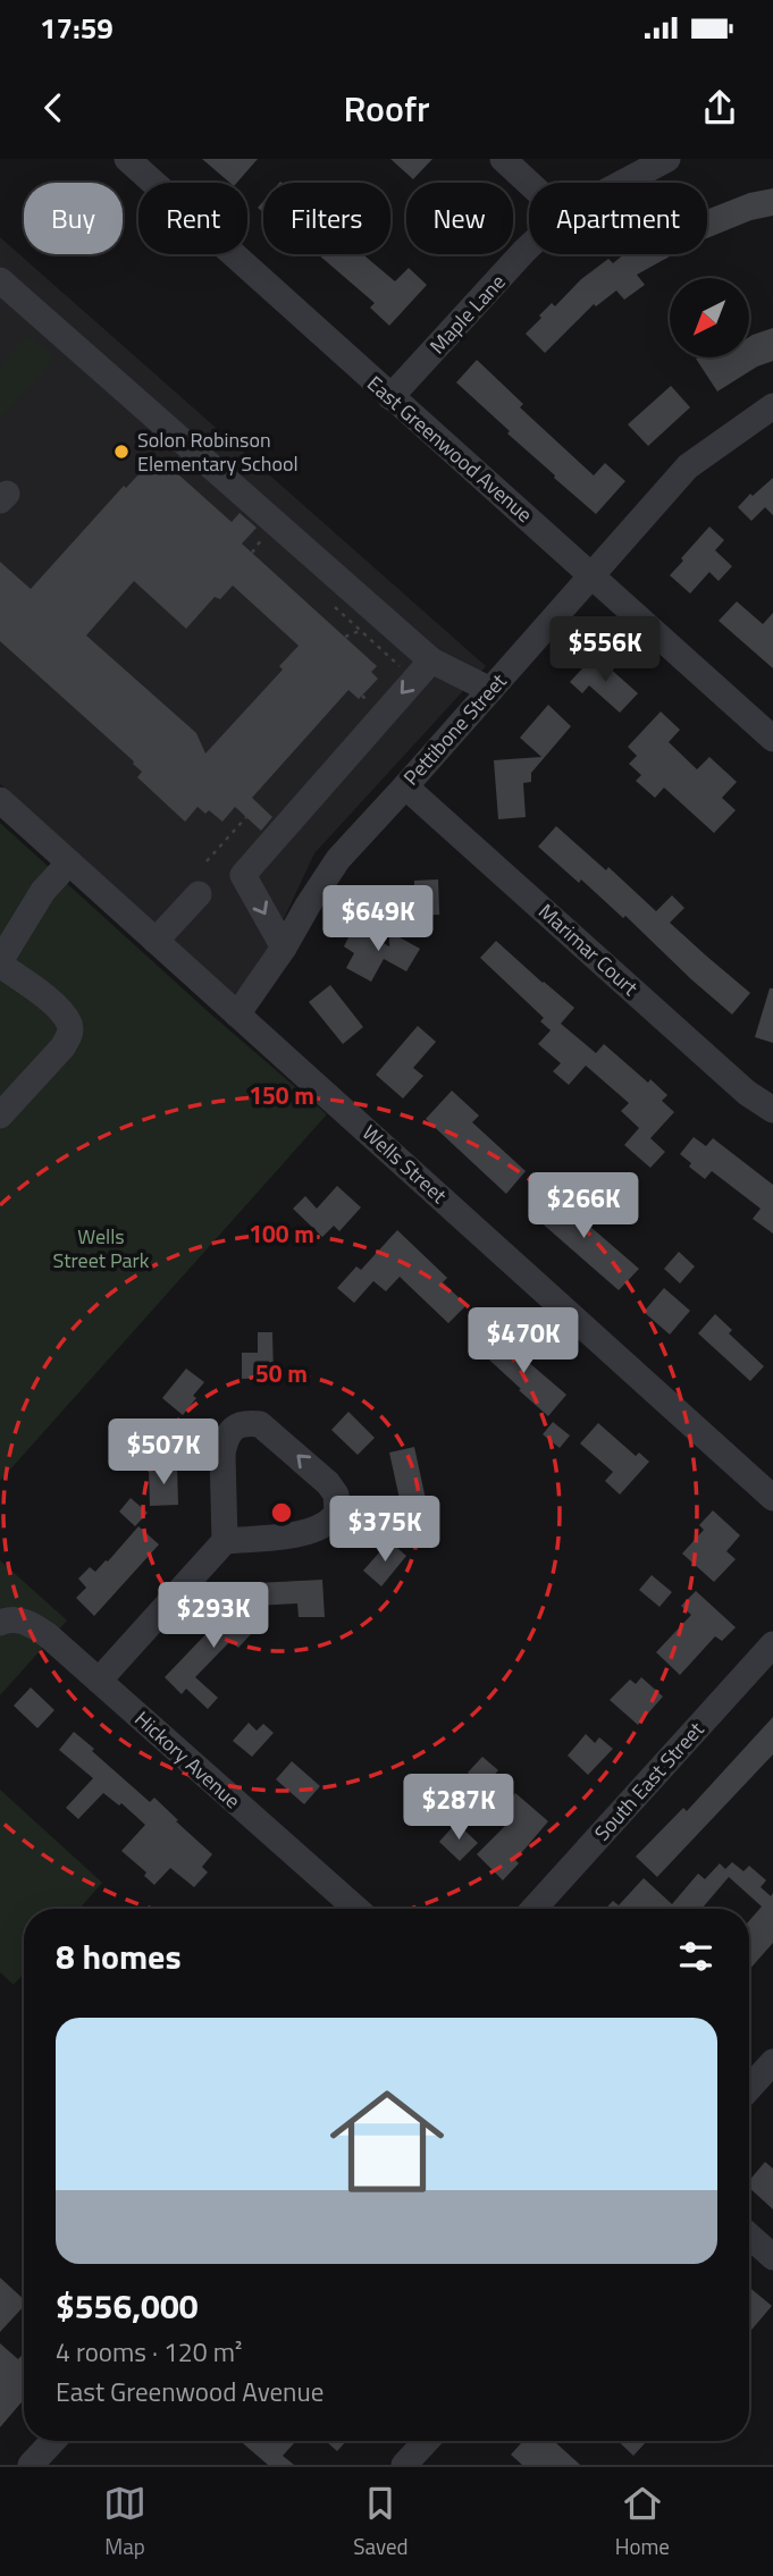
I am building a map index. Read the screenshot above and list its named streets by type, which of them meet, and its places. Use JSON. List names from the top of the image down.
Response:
{
  "streets": {
    "street": [
      "Maple Lane",
      "East Greenwood Avenue",
      "Pettibone Street",
      "Marimar Court",
      "Wells Street",
      "Hickory Avenue",
      "South East Street"
    ]
  },
  "crossings": [
    ["Maple Lane", "East Greenwood Avenue"],
    ["East Greenwood Avenue", "Pettibone Street"],
    ["Pettibone Street", "Marimar Court"],
    ["Pettibone Street", "Wells Street"]
  ],
  "parks": ["Wells Street Park"],
  "places": ["Solon Robinson Elementary School"],
  "north": "bottom left",
  "page": {
    "status": "17:59",
    "header": "Roofr",
    "chip": [
      "Buy",
      "Rent",
      "Filters",
      "New",
      "Apartment"
    ],
    "price": [
      "$556K",
      "$649K",
      "$266K",
      "$470K",
      "$507K",
      "$375K",
      "$293K",
      "$287K"
    ],
    "heading": "8 homes",
    "list": [
      {
        "name": "$556,000",
        "note": "4 rooms · 120 m² · East Greenwood Avenue"
      }
    ],
    "tabs": ["Map", "Saved", "Home"]
  },
  "rings": ["150 m", "100 m", "50 m"]
}
